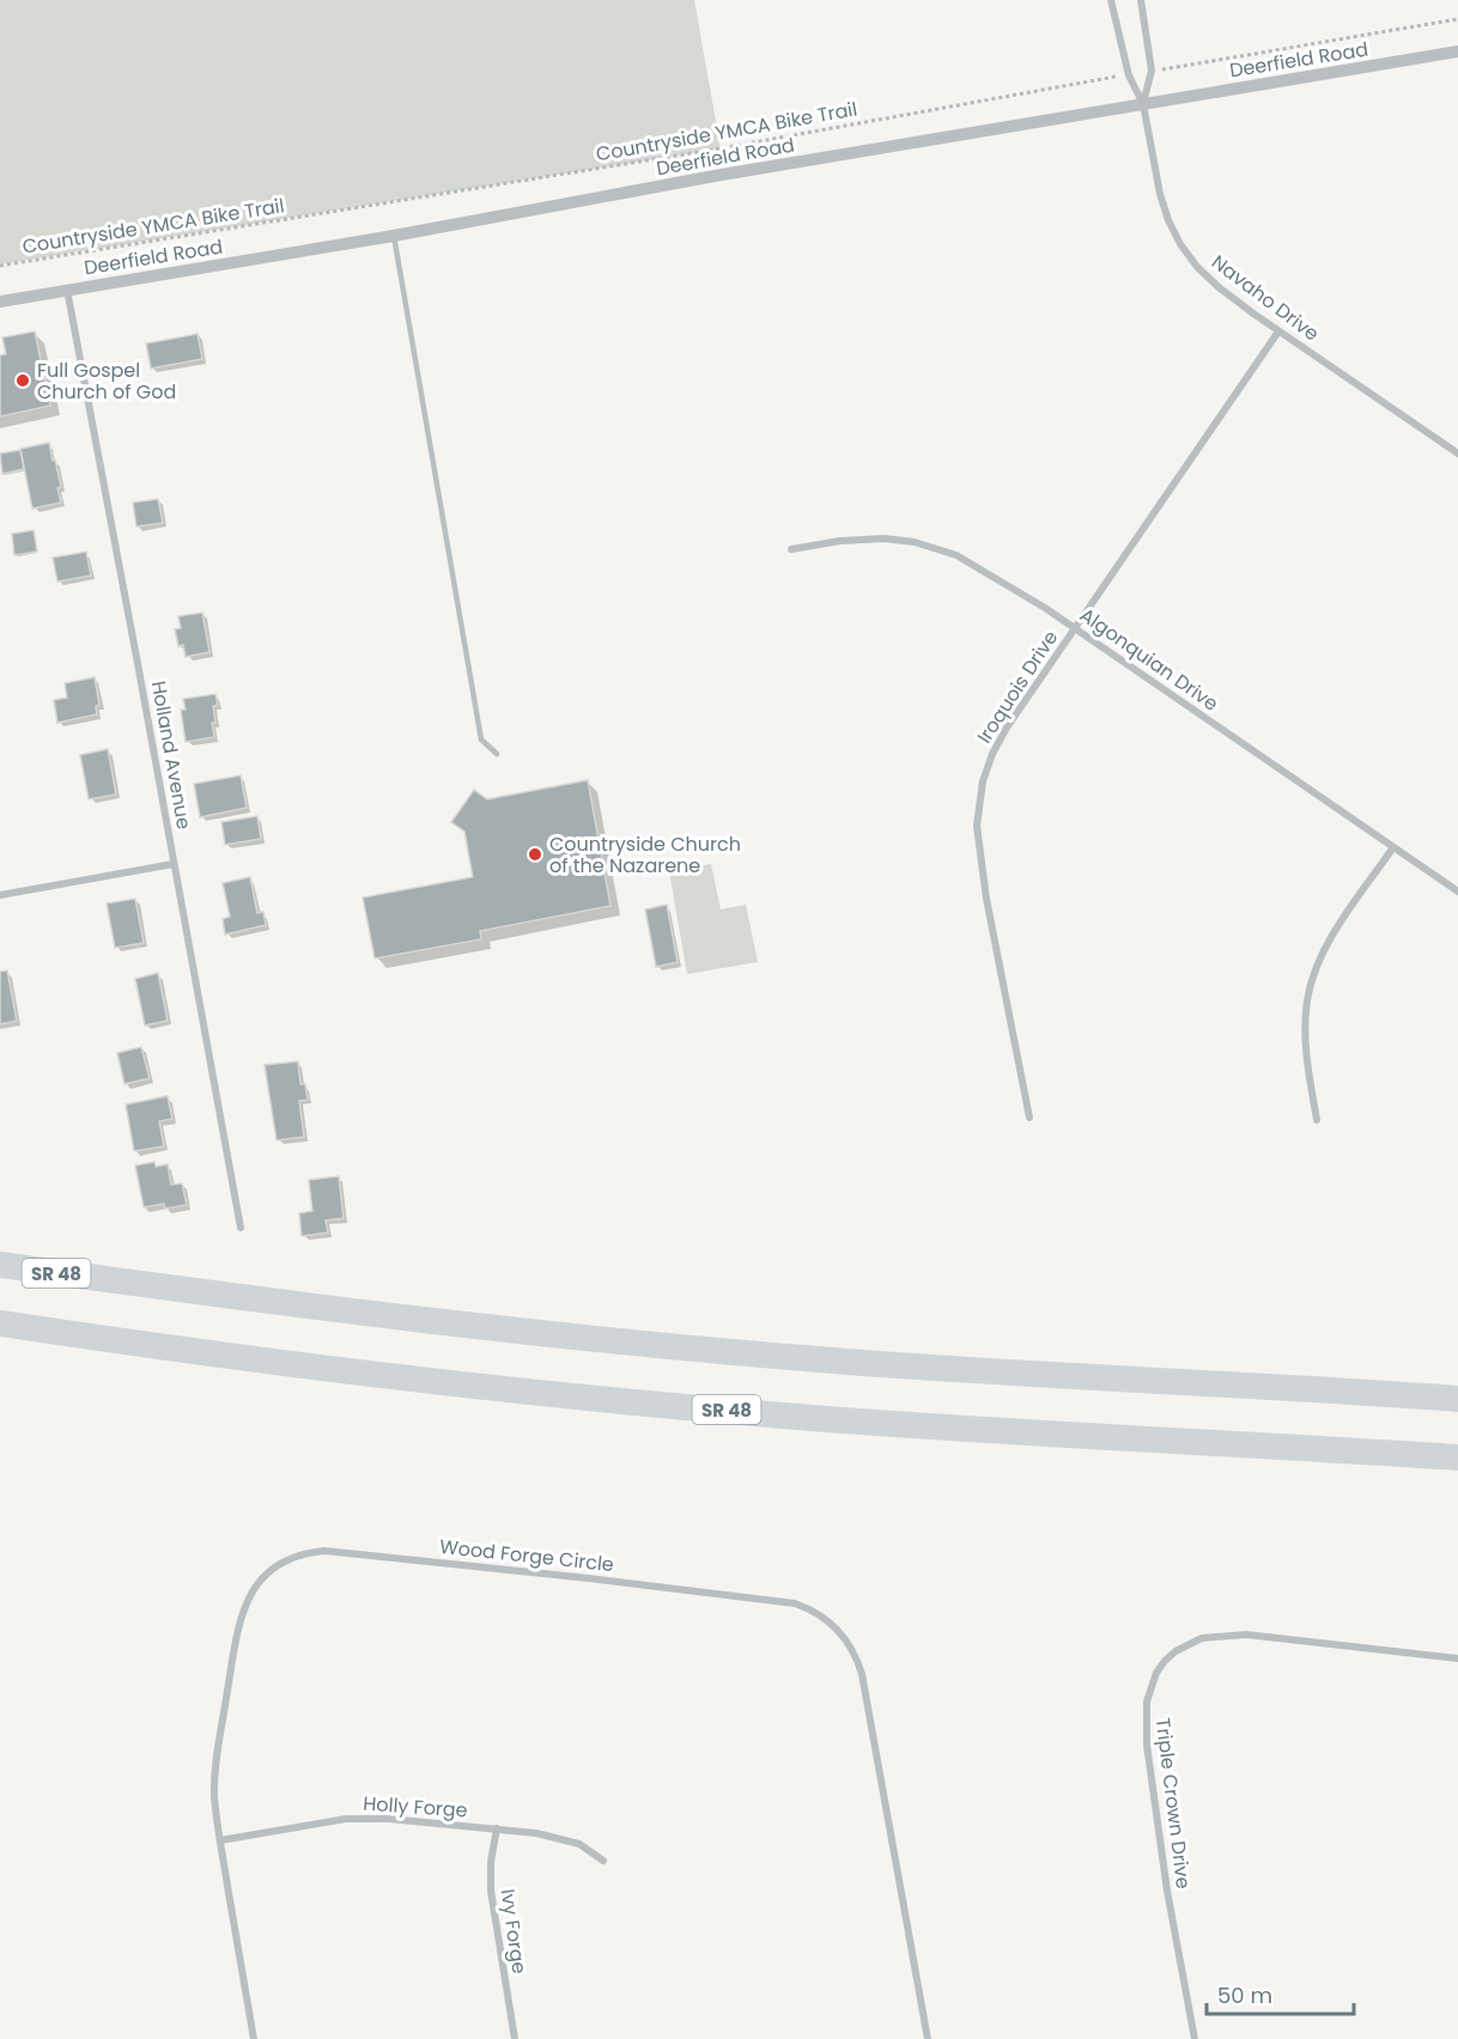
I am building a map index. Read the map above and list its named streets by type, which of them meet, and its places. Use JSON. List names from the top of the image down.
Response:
{
  "streets": {
    "highway": ["SR 48"],
    "street": [
      "Deerfield Road",
      "Navaho Drive",
      "Algonquian Drive",
      "Iroquois Drive",
      "Holland Avenue",
      "Wood Forge Circle",
      "Triple Crown Drive",
      "Holly Forge",
      "Ivy Forge"
    ],
    "path": ["Countryside YMCA Bike Trail"]
  },
  "crossings": [
    ["Deerfield Road", "Navaho Drive"],
    ["Deerfield Road", "Holland Avenue"],
    ["Navaho Drive", "Iroquois Drive"],
    ["Algonquian Drive", "Iroquois Drive"],
    ["Wood Forge Circle", "Holly Forge"],
    ["Holly Forge", "Ivy Forge"]
  ],
  "places": ["Full Gospel Church of God", "Countryside Church of the Nazarene"],
  "scale_bar": "50 m"
}
